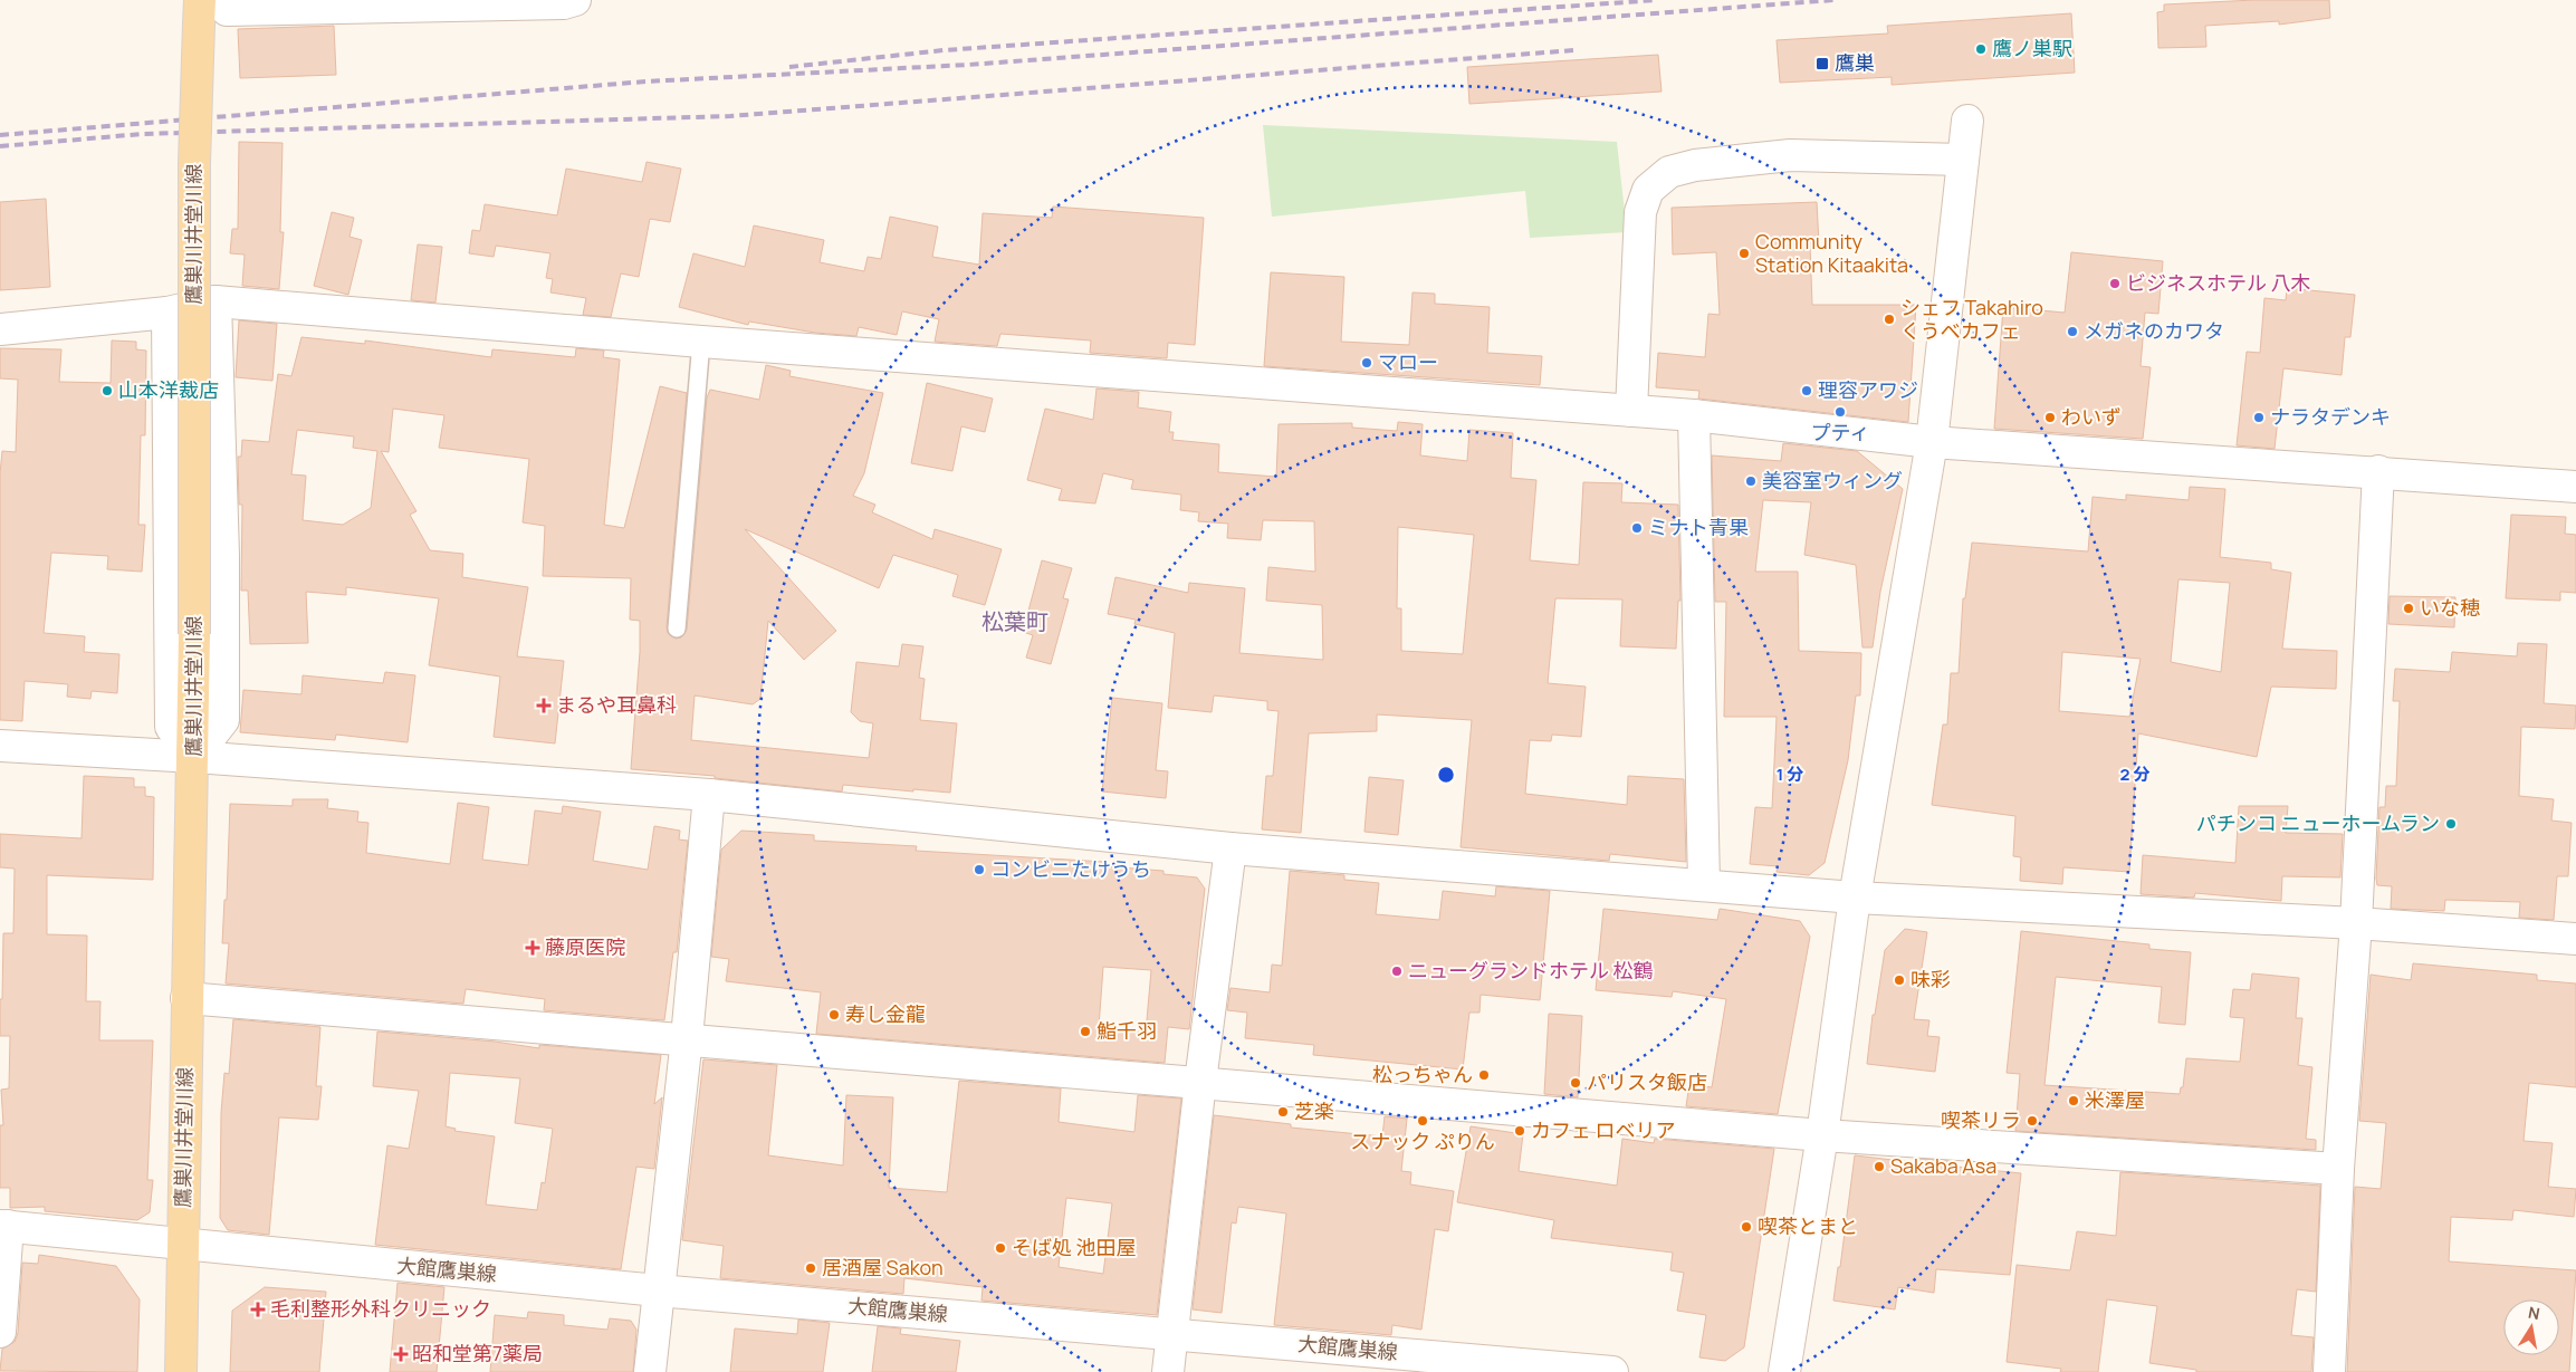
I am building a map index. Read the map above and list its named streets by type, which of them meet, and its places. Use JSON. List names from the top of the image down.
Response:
{
  "streets": {
    "main road": ["鷹巣川井堂川線"],
    "street": ["大館鷹巣線"]
  },
  "crossings": [
    ["鷹巣川井堂川線", "大館鷹巣線"]
  ],
  "districts": ["松葉町"],
  "places": {
    "other": [
      "鷹ノ巣駅",
      "Community Station Kitaakita",
      "ビジネスホテル 八木",
      "シェフ Takahiro くうべカフェ",
      "メガネのカワタ",
      "マロー",
      "山本洋裁店",
      "理容アワジ",
      "プティ",
      "わいず",
      "ナラタデンキ",
      "美容室ウィング",
      "ミナト青果",
      "いな穂",
      "パチンコ ニューホームラン",
      "コンビニたけうち",
      "ニューグランドホテル 松鶴",
      "味彩",
      "寿し金龍",
      "鮨千羽",
      "松っちゃん",
      "パリスタ飯店",
      "米澤屋",
      "芝楽",
      "スナック ぷりん",
      "喫茶リラ",
      "カフェ ロベリア",
      "Sakaba Asa",
      "喫茶とまと",
      "そば処 池田屋",
      "居酒屋 Sakon"
    ],
    "transit": ["鷹巣"],
    "health": [
      "まるや耳鼻科",
      "藤原医院",
      "毛利整形外科クリニック",
      "昭和堂第7薬局"
    ]
  },
  "north": "top",
  "rings": ["1 分", "2 分"]
}
